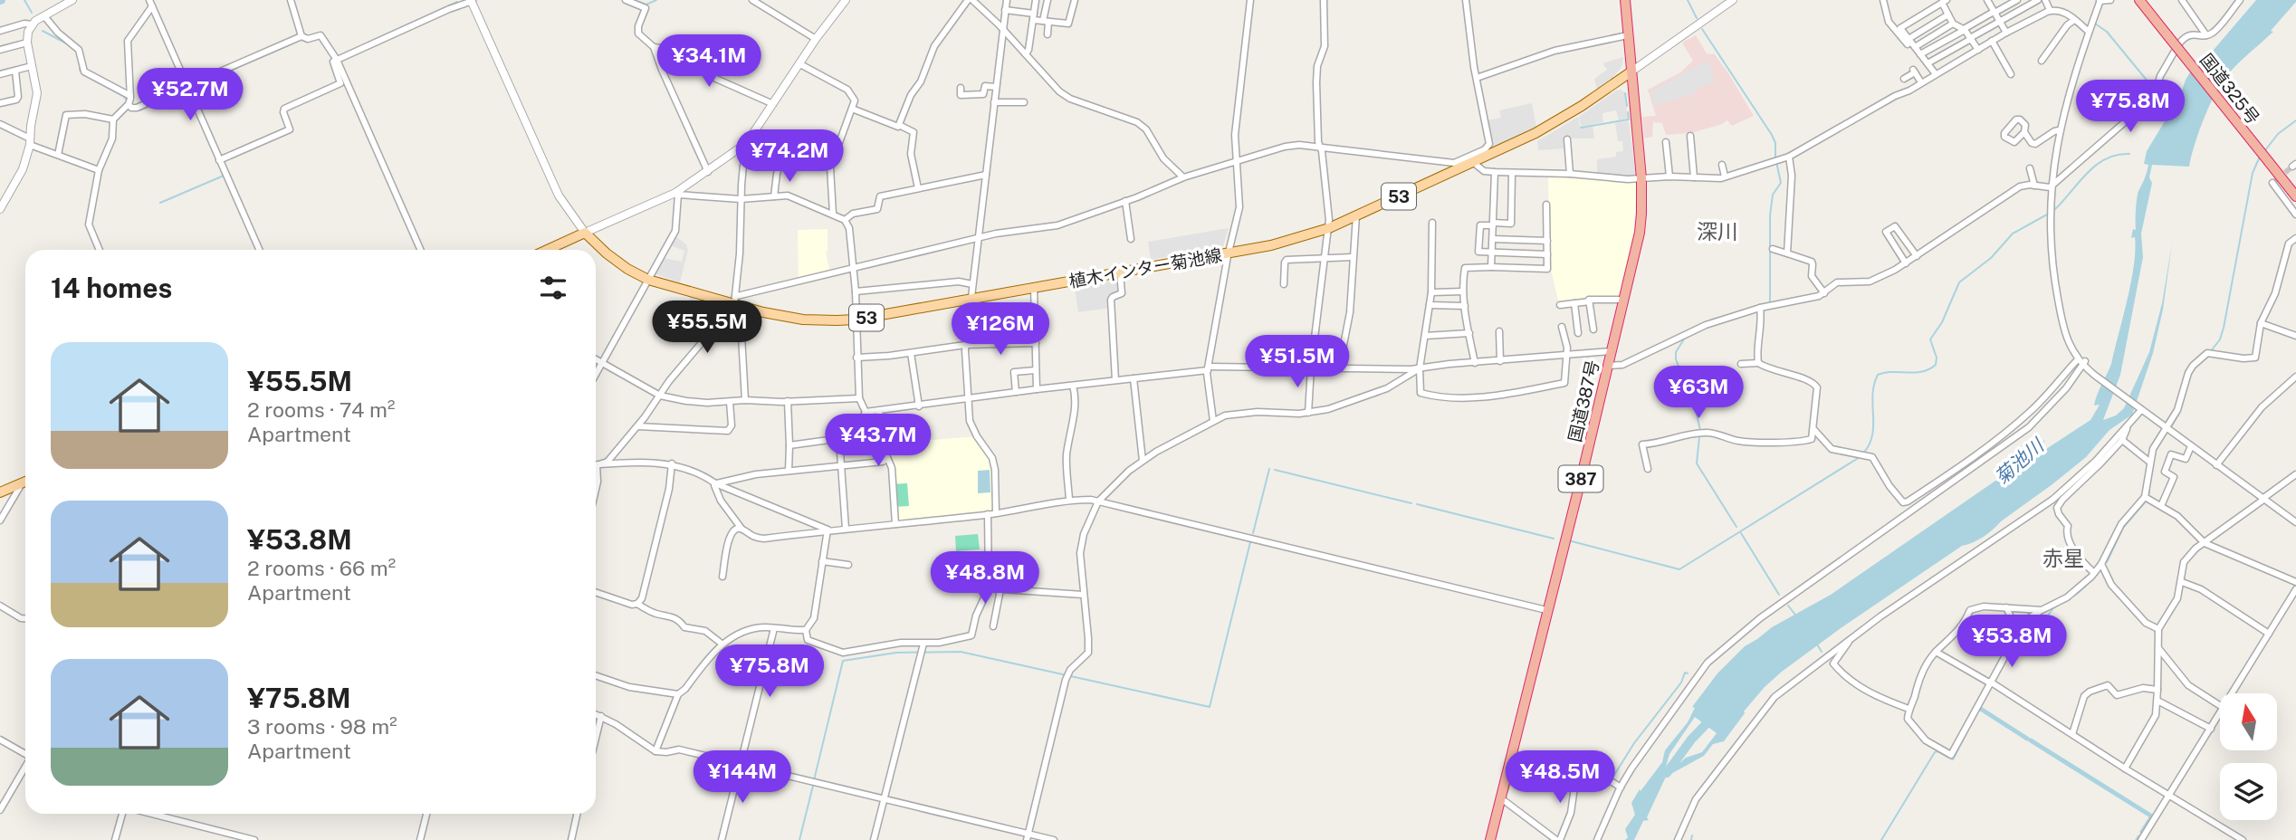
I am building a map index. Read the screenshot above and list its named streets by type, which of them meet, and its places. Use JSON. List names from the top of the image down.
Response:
{
  "streets": {
    "highway": ["国道325号", "国道387号", "387"],
    "main road": ["53", "植木インター菊池線"]
  },
  "crossings": [
    ["植木インター菊池線", "国道387号"]
  ],
  "districts": ["深川", "赤星"],
  "water": ["菊池川"],
  "north": "top",
  "page": {
    "price": [
      "¥34.1M",
      "¥52.7M",
      "¥75.8M",
      "¥74.2M",
      "¥55.5M",
      "¥126M",
      "¥51.5M",
      "¥63M",
      "¥43.7M",
      "¥48.8M",
      "¥53.8M",
      "¥75.8M",
      "¥144M",
      "¥48.5M"
    ],
    "heading": "14 homes",
    "list": [
      {
        "name": "¥55.5M",
        "note": "2 rooms · 74 m² · Apartment"
      },
      {
        "name": "¥53.8M",
        "note": "2 rooms · 66 m² · Apartment"
      },
      {
        "name": "¥75.8M",
        "note": "3 rooms · 98 m² · Apartment"
      }
    ]
  }
}
